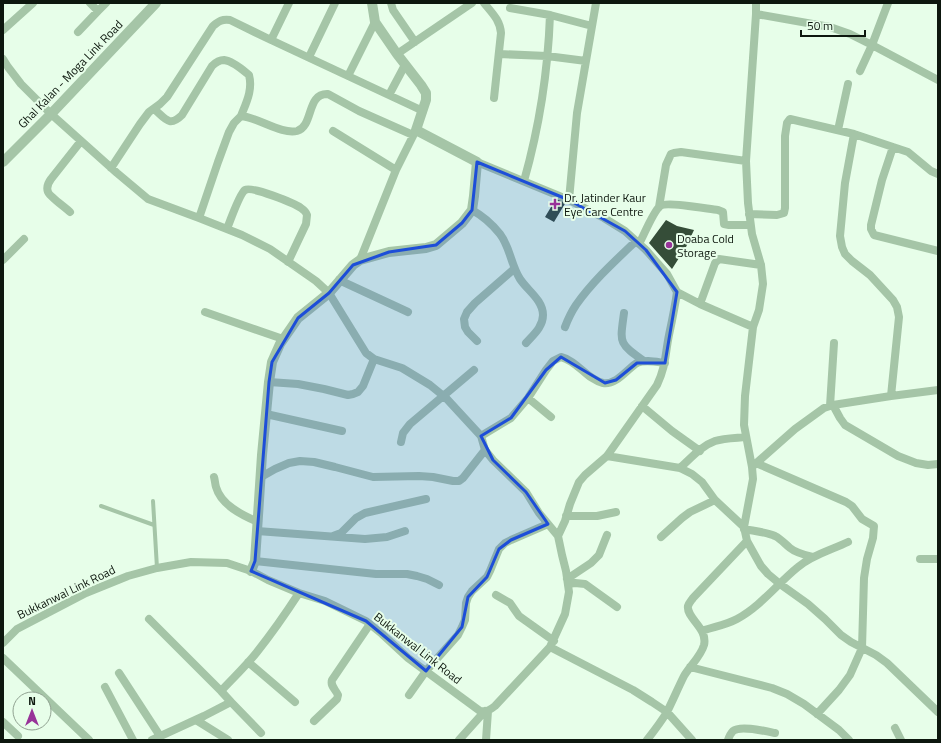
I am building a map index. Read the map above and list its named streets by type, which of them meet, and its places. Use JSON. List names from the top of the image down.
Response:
{
  "streets": {
    "street": ["Ghal Kalan - Moga Link Road", "Bukkanwal Link Road"]
  },
  "places": {
    "health": ["Dr. Jatinder Kaur Eye Care Centre"],
    "other": ["Doaba Cold Storage"]
  },
  "scale_bar": "50 m",
  "north": "top"
}
